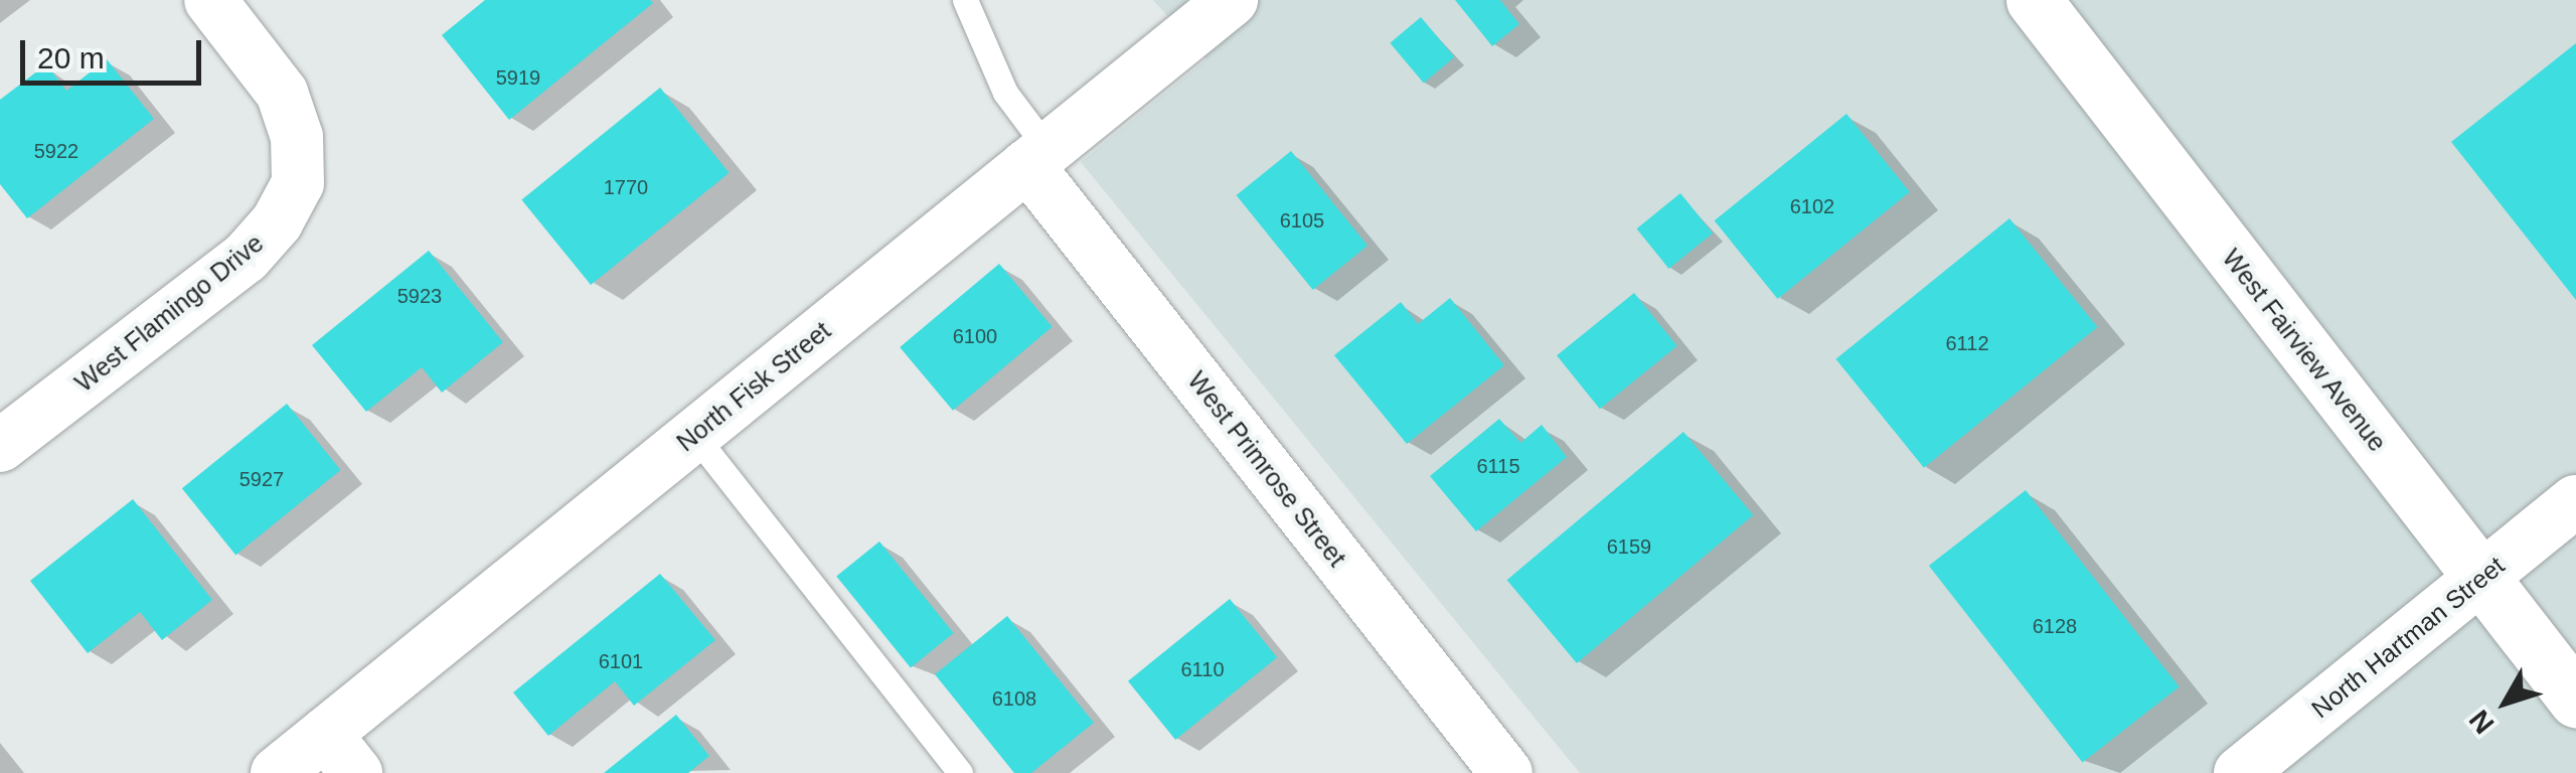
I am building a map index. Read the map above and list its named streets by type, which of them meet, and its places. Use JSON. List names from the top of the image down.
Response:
{
  "streets": {
    "main road": ["West Fairview Avenue"],
    "street": [
      "West Flamingo Drive",
      "North Fisk Street",
      "West Primrose Street",
      "North Hartman Street"
    ]
  },
  "crossings": [
    ["West Fairview Avenue", "North Hartman Street"],
    ["North Fisk Street", "West Primrose Street"]
  ],
  "house_numbers": [
    "5919",
    "5922",
    "1770",
    "6102",
    "6105",
    "5923",
    "6100",
    "6112",
    "6115",
    "5927",
    "6159",
    "6128",
    "6101",
    "6110",
    "6108"
  ],
  "scale_bar": "20 m",
  "north": "bottom left"
}
